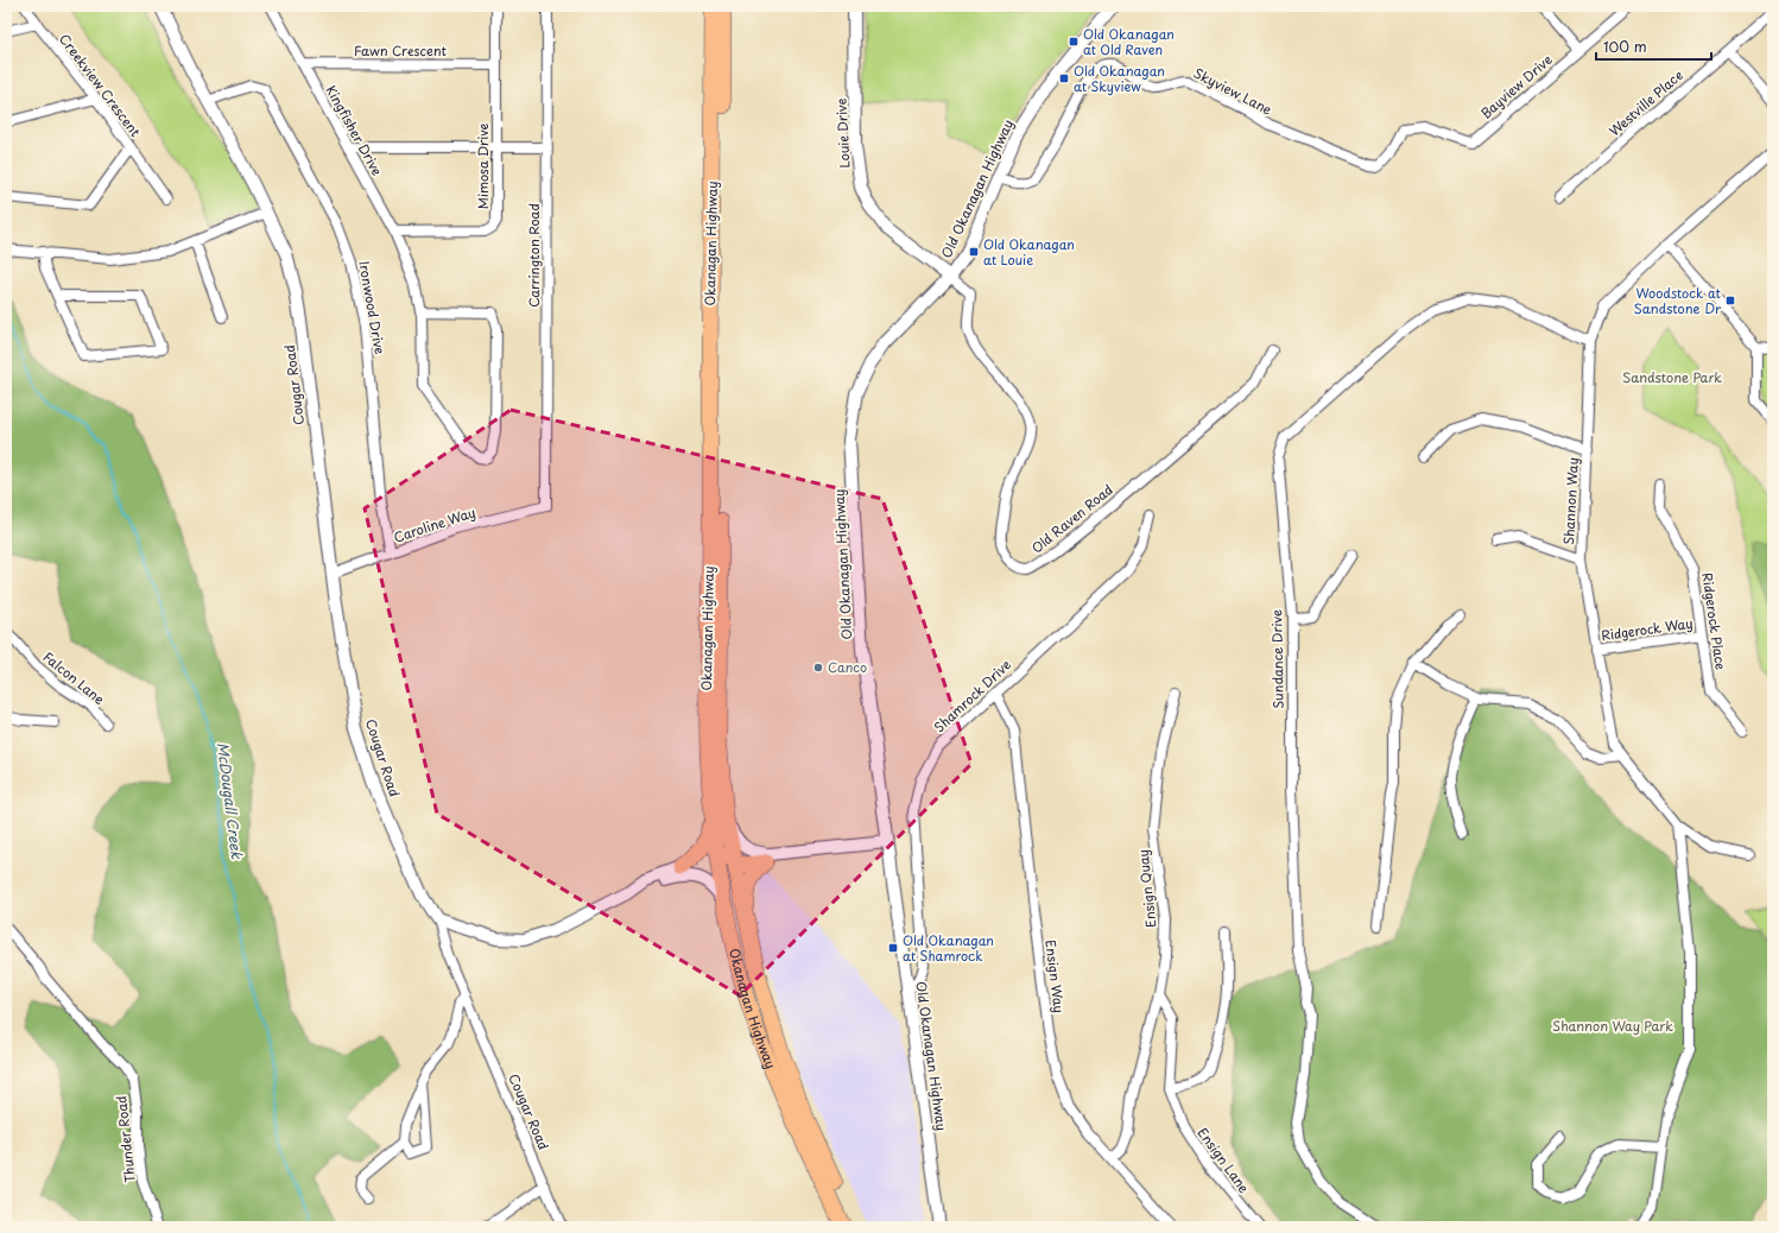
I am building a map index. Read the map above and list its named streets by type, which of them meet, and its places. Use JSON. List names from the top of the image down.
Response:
{
  "streets": {
    "highway": ["Okanagan Highway"],
    "street": [
      "Fawn Crescent",
      "Creekview Crescent",
      "Bayview Drive",
      "Skyview Lane",
      "Westville Place",
      "Kingfisher Drive",
      "Louie Drive",
      "Mimosa Drive",
      "Old Okanagan Highway",
      "Carrington Road",
      "Ironwood Drive",
      "Cougar Road",
      "Shannon Way",
      "Old Raven Road",
      "Caroline Way",
      "Ridgerock Place",
      "Ridgerock Way",
      "Sundance Drive",
      "Falcon Lane",
      "Shamrock Drive",
      "Ensign Quay",
      "Ensign Way",
      "Thunder Road",
      "Ensign Lane"
    ]
  },
  "crossings": [
    ["Fawn Crescent", "Kingfisher Drive"],
    ["Fawn Crescent", "Mimosa Drive"],
    ["Bayview Drive", "Skyview Lane"],
    ["Skyview Lane", "Old Okanagan Highway"],
    ["Kingfisher Drive", "Mimosa Drive"],
    ["Louie Drive", "Old Okanagan Highway"],
    ["Louie Drive", "Old Raven Road"],
    ["Old Okanagan Highway", "Old Raven Road"],
    ["Old Okanagan Highway", "Shamrock Drive"],
    ["Carrington Road", "Caroline Way"],
    ["Ironwood Drive", "Cougar Road"],
    ["Ironwood Drive", "Caroline Way"],
    ["Cougar Road", "Caroline Way"],
    ["Shannon Way", "Ridgerock Way"],
    ["Shannon Way", "Sundance Drive"],
    ["Ridgerock Place", "Ridgerock Way"],
    ["Shamrock Drive", "Ensign Way"],
    ["Ensign Quay", "Ensign Way"],
    ["Ensign Quay", "Ensign Lane"]
  ],
  "water": ["McDougall Creek"],
  "parks": ["Sandstone Park", "Shannon Way Park"],
  "places": {
    "transit": [
      "Old Okanagan at Old Raven",
      "Old Okanagan at Skyview",
      "Old Okanagan at Louie",
      "Woodstock at Sandstone Dr",
      "Old Okanagan at Shamrock"
    ],
    "other": ["Canco"]
  },
  "scale_bar": "100 m"
}
